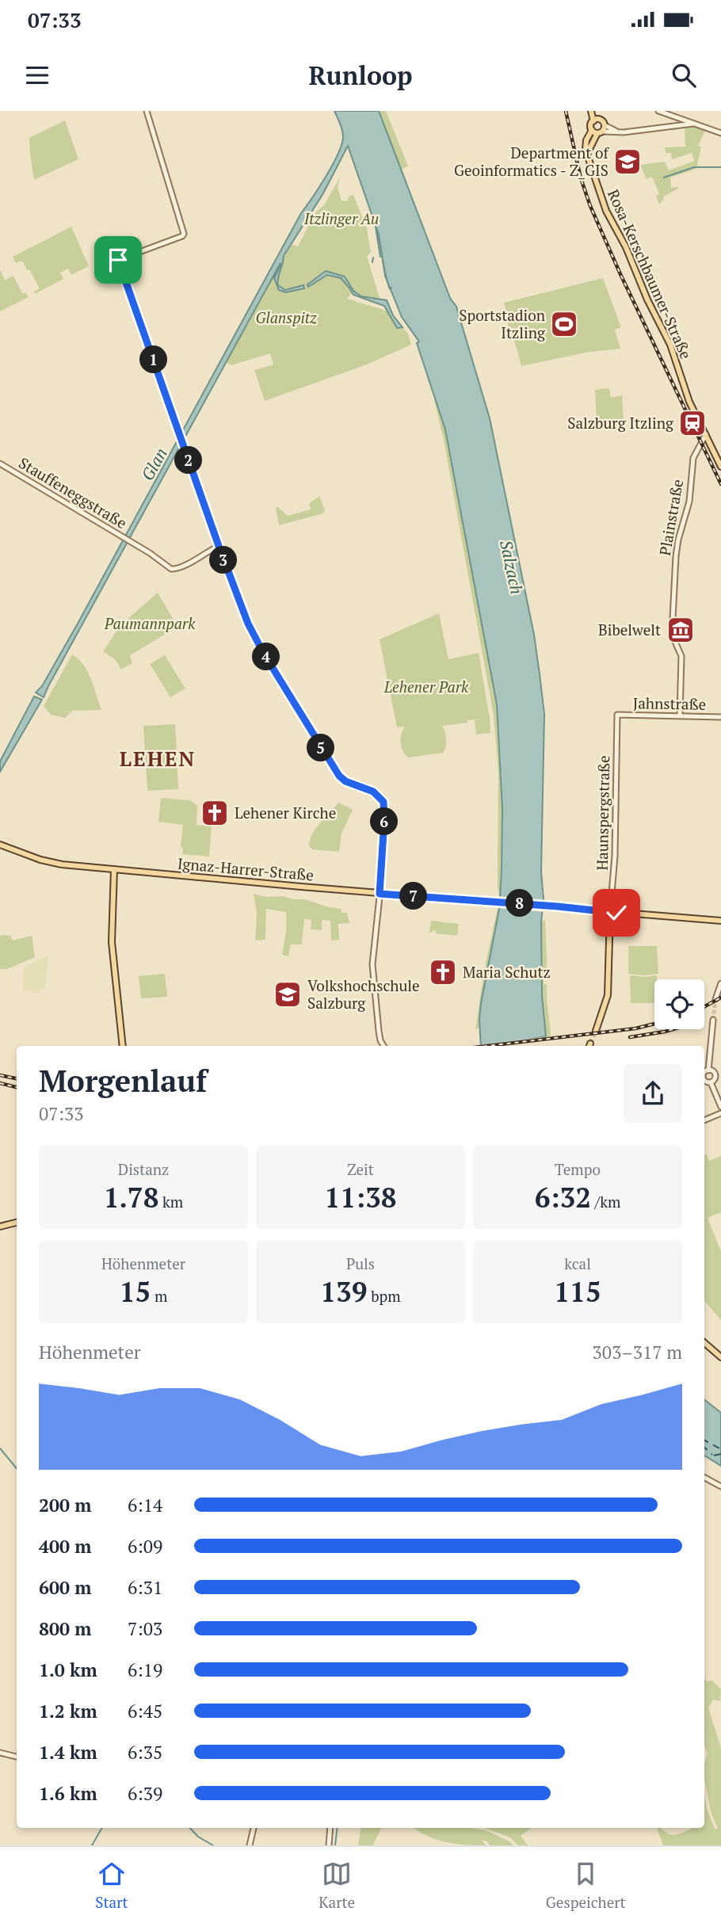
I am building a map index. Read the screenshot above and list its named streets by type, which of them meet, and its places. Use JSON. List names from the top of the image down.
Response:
{
  "streets": {
    "main road": ["Rosa-Kerschbaumer-Straße", "Ignaz-Harrer-Straße"],
    "street": [
      "Stauffeneggstraße",
      "Plainstraße",
      "Jahnstraße",
      "Haunspergstraße"
    ]
  },
  "crossings": [
    ["Plainstraße", "Jahnstraße"],
    ["Jahnstraße", "Haunspergstraße"],
    ["Haunspergstraße", "Ignaz-Harrer-Straße"]
  ],
  "districts": ["LEHEN"],
  "water": ["Glan", "Salzach"],
  "parks": [
    "Itzlinger Au",
    "Glanspitz",
    "Paumannpark",
    "Lehener Park"
  ],
  "places": {
    "school or university": ["Department of Geoinformatics - Z_GIS", "Volkshochschule Salzburg"],
    "sports": ["Sportstadion Itzling"],
    "station": ["Salzburg Itzling"],
    "museum": ["Bibelwelt"],
    "church": ["Lehener Kirche", "Maria Schutz"]
  },
  "page": {
    "status": "07:33",
    "header": "Runloop",
    "pins": [
      "1",
      "2",
      "3",
      "4",
      "5",
      "6",
      "7",
      "8"
    ],
    "heading": ["Morgenlauf", "07:33"],
    "stats": [
      ["Distanz", "1.78 km"],
      ["Zeit", "11:38"],
      ["Tempo", "6:32 /km"],
      ["Höhenmeter", "15 m"],
      ["Puls", "139 bpm"],
      ["kcal", "115"]
    ],
    "chart": ["Höhenmeter", "303–317 m"],
    "list": [
      {
        "name": "200 m",
        "note": "6:14"
      },
      {
        "name": "400 m",
        "note": "6:09"
      },
      {
        "name": "600 m",
        "note": "6:31"
      },
      {
        "name": "800 m",
        "note": "7:03"
      },
      {
        "name": "1.0 km",
        "note": "6:19"
      },
      {
        "name": "1.2 km",
        "note": "6:45"
      },
      {
        "name": "1.4 km",
        "note": "6:35"
      },
      {
        "name": "1.6 km",
        "note": "6:39"
      }
    ],
    "tabs": ["Start", "Karte", "Gespeichert"]
  }
}
